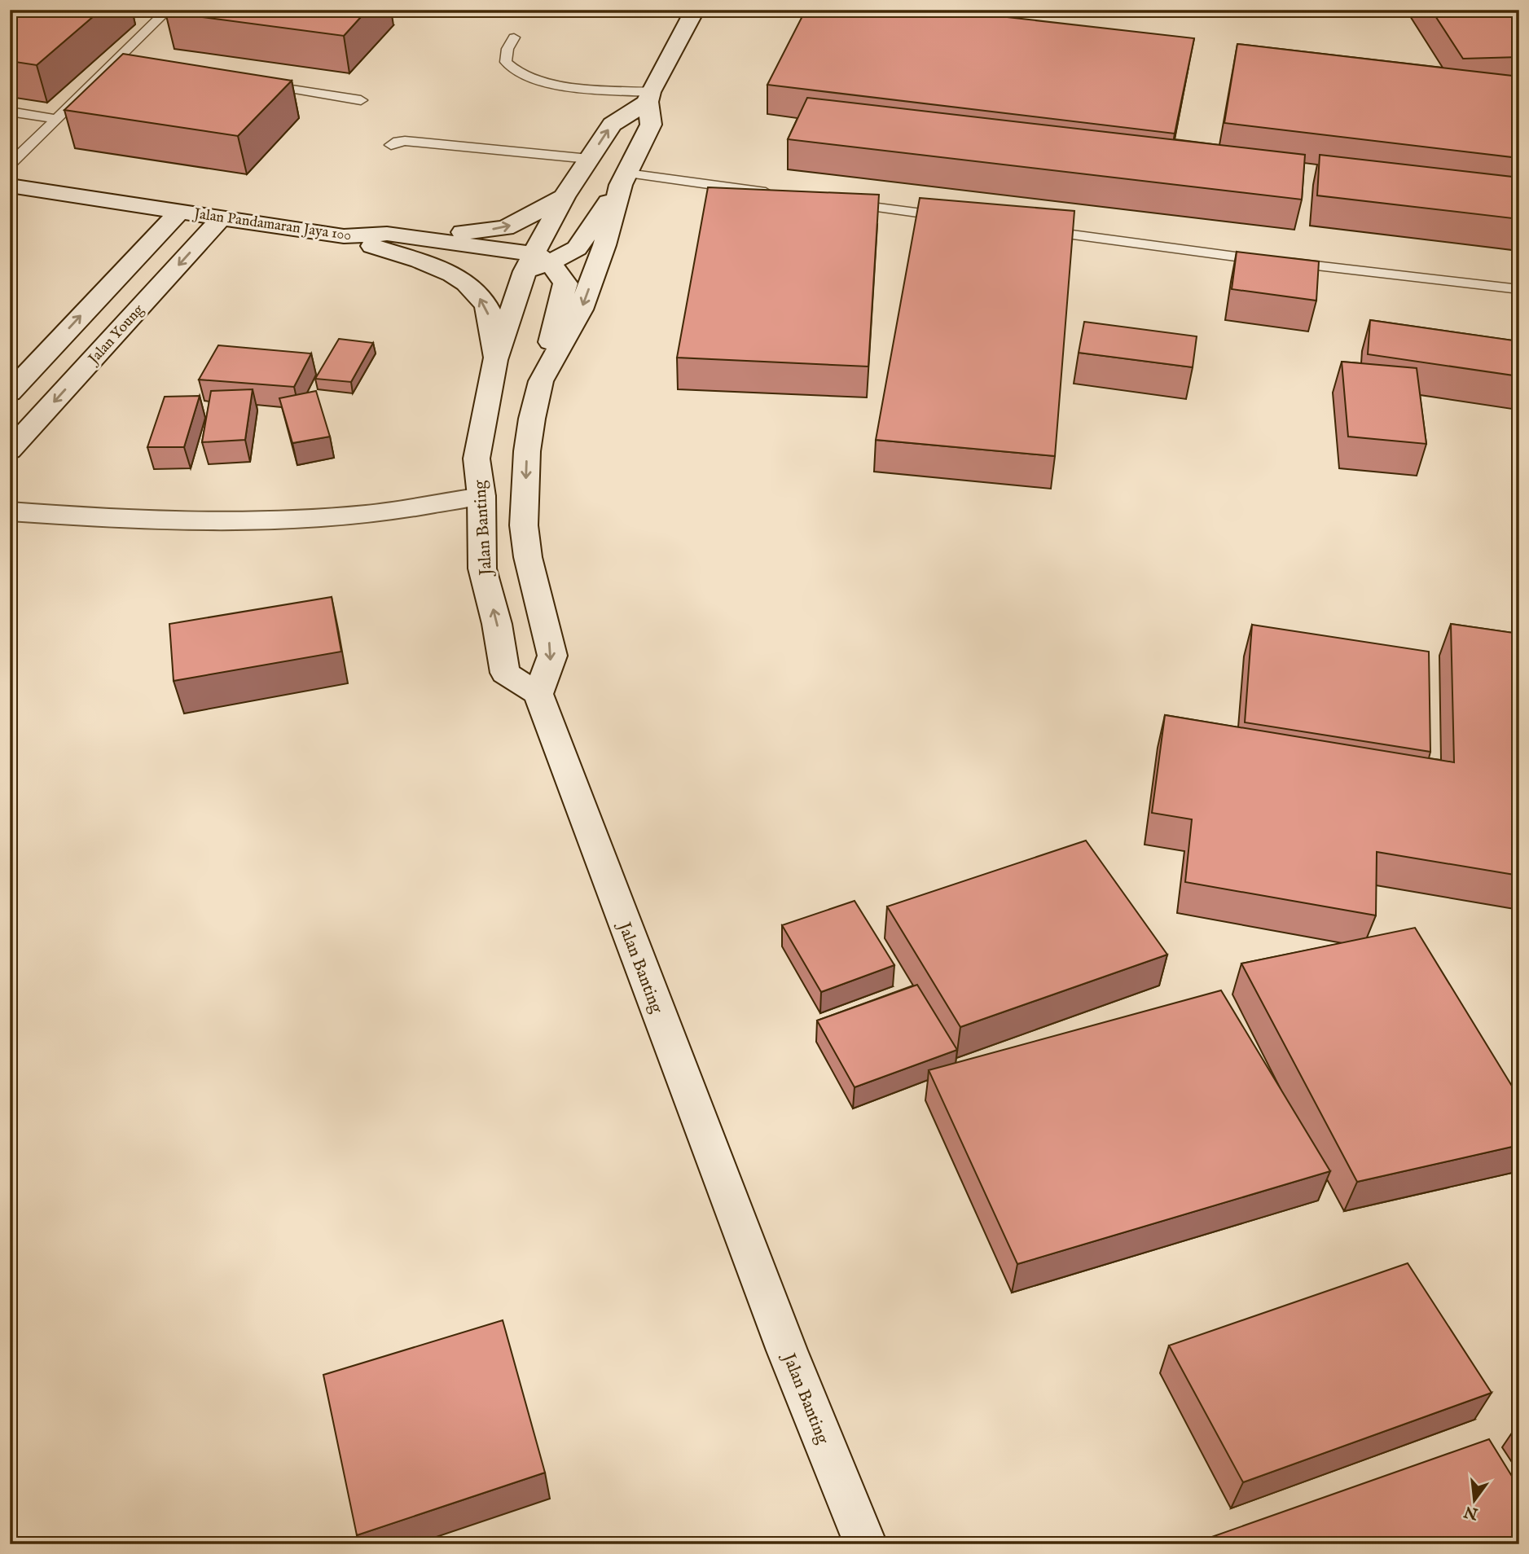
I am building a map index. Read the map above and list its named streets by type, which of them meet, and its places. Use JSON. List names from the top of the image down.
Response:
{
  "streets": {
    "main road": ["Jalan Pandamaran Jaya 100", "Jalan Young", "Jalan Banting"]
  },
  "crossings": [
    ["Jalan Pandamaran Jaya 100", "Jalan Young"]
  ],
  "north": "bottom"
}
